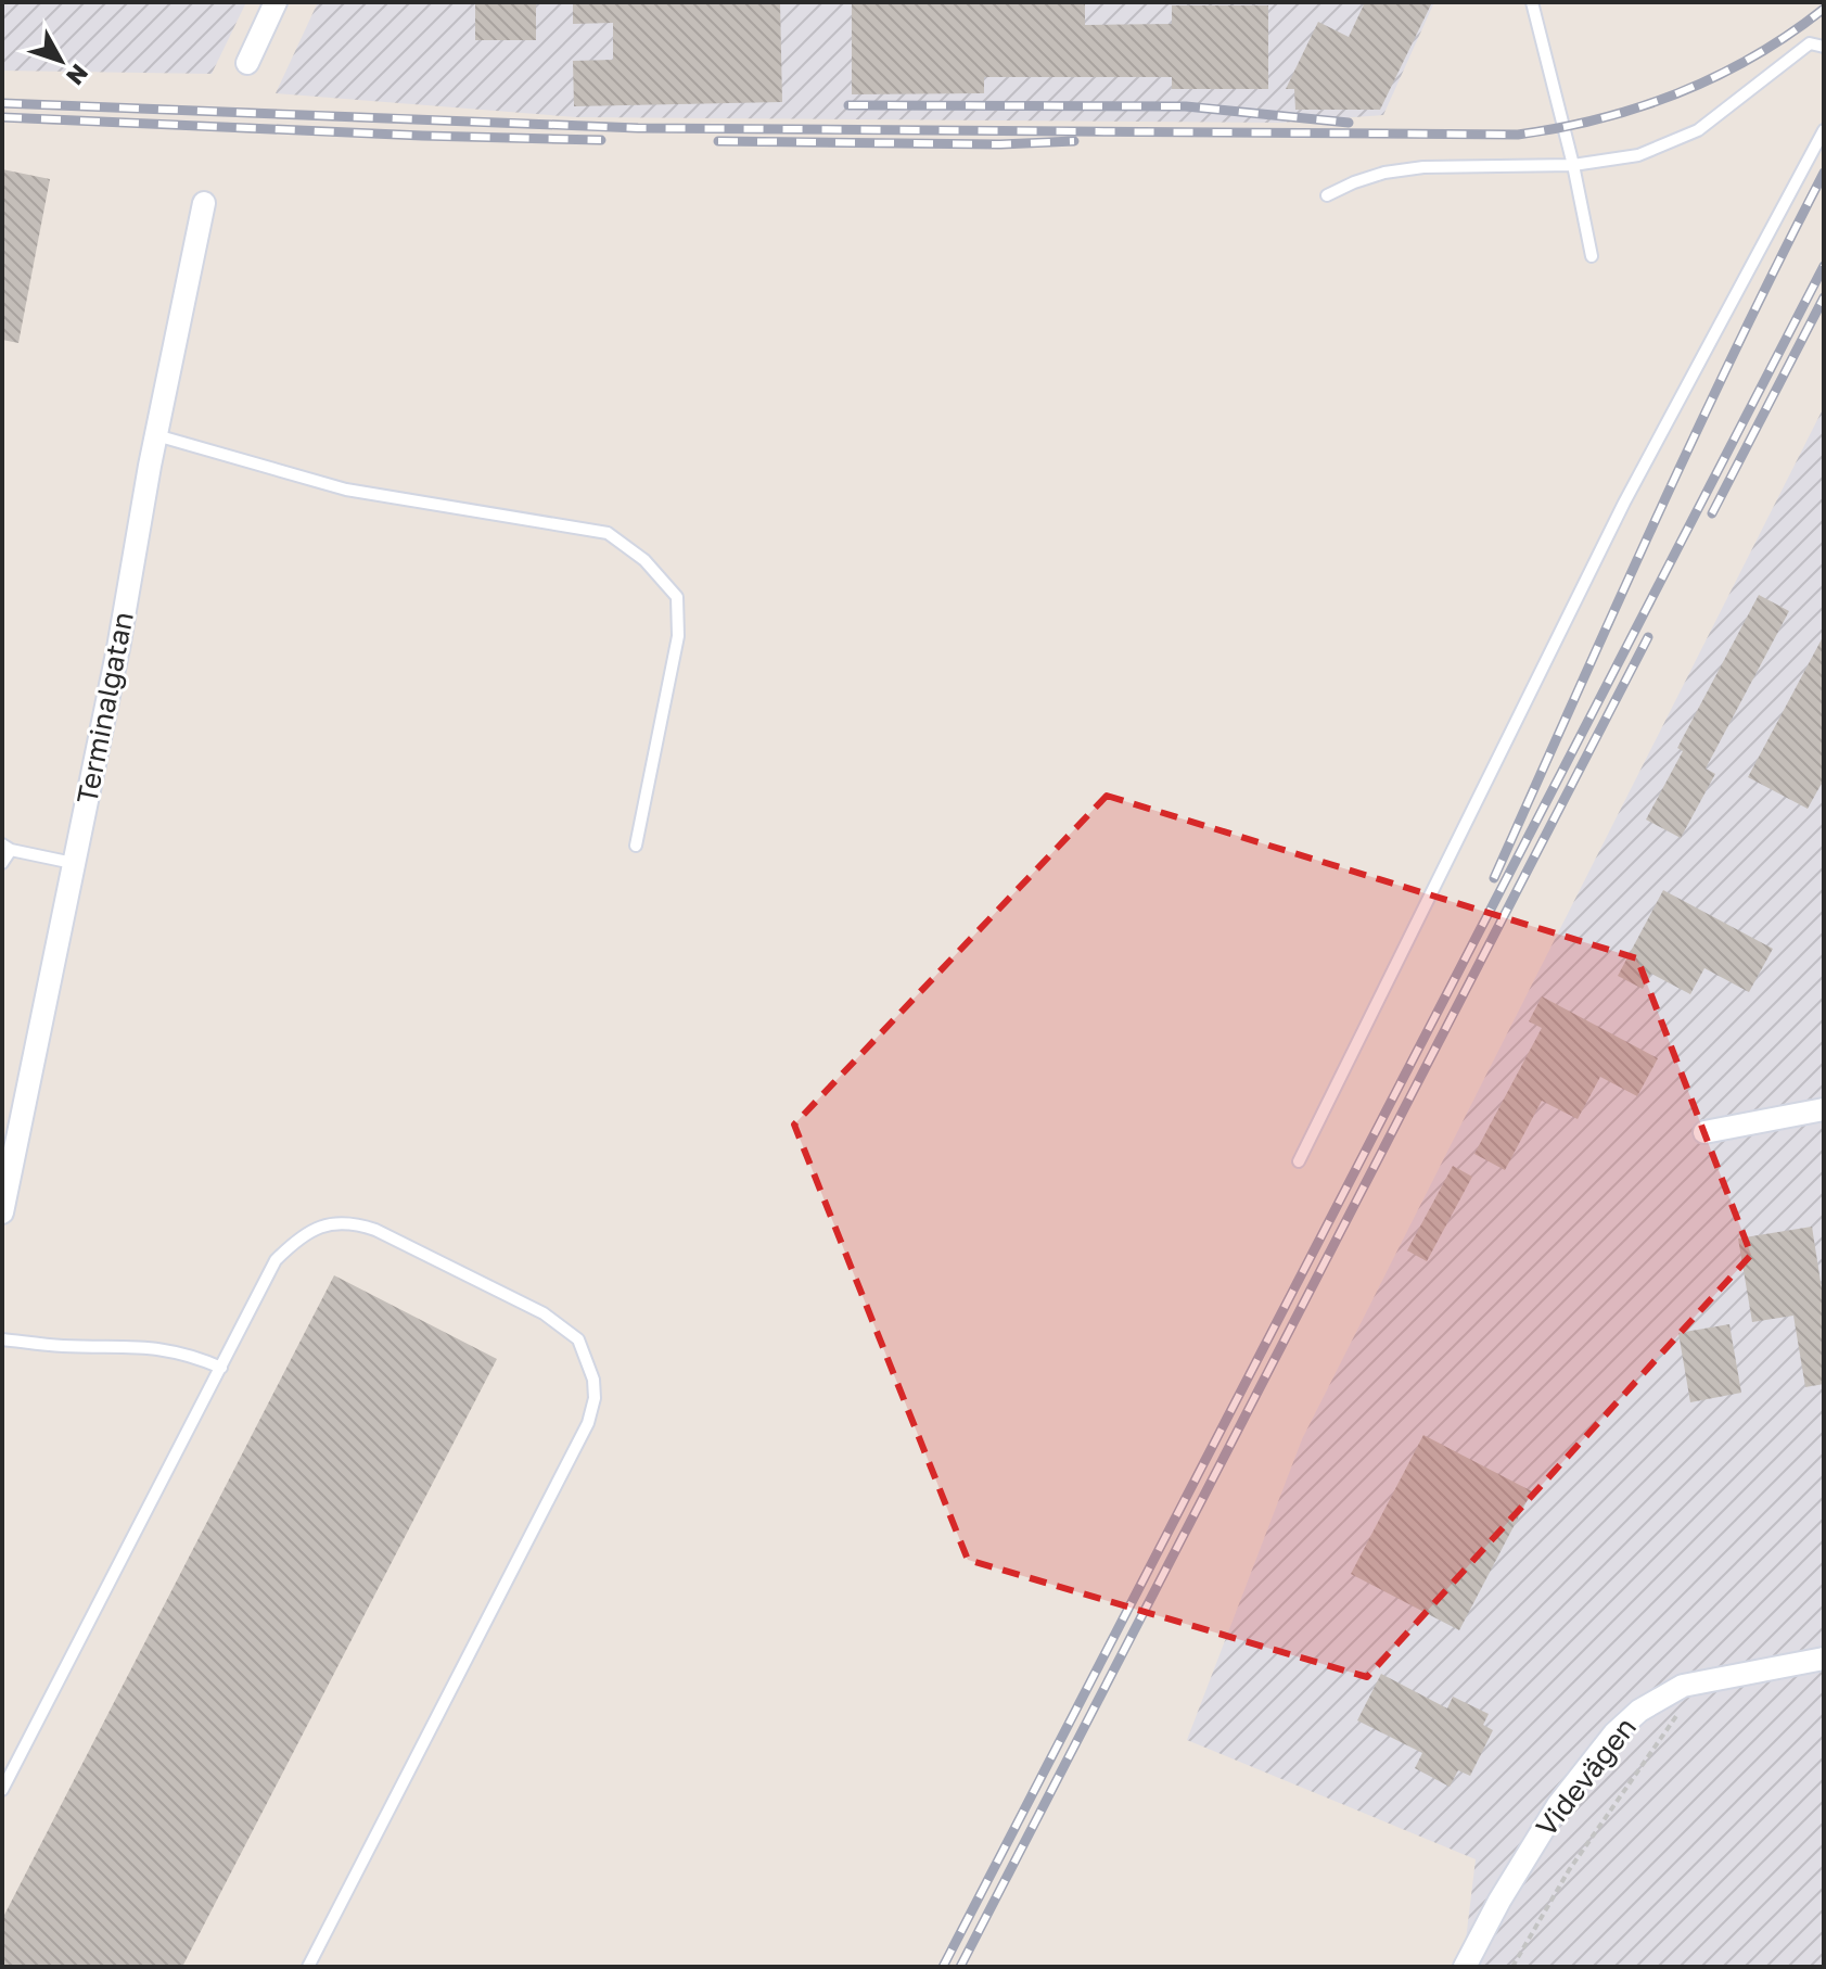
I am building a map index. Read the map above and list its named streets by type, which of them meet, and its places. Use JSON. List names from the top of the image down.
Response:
{
  "streets": {
    "street": ["Terminalgatan", "Videvägen"]
  },
  "north": "bottom right"
}
